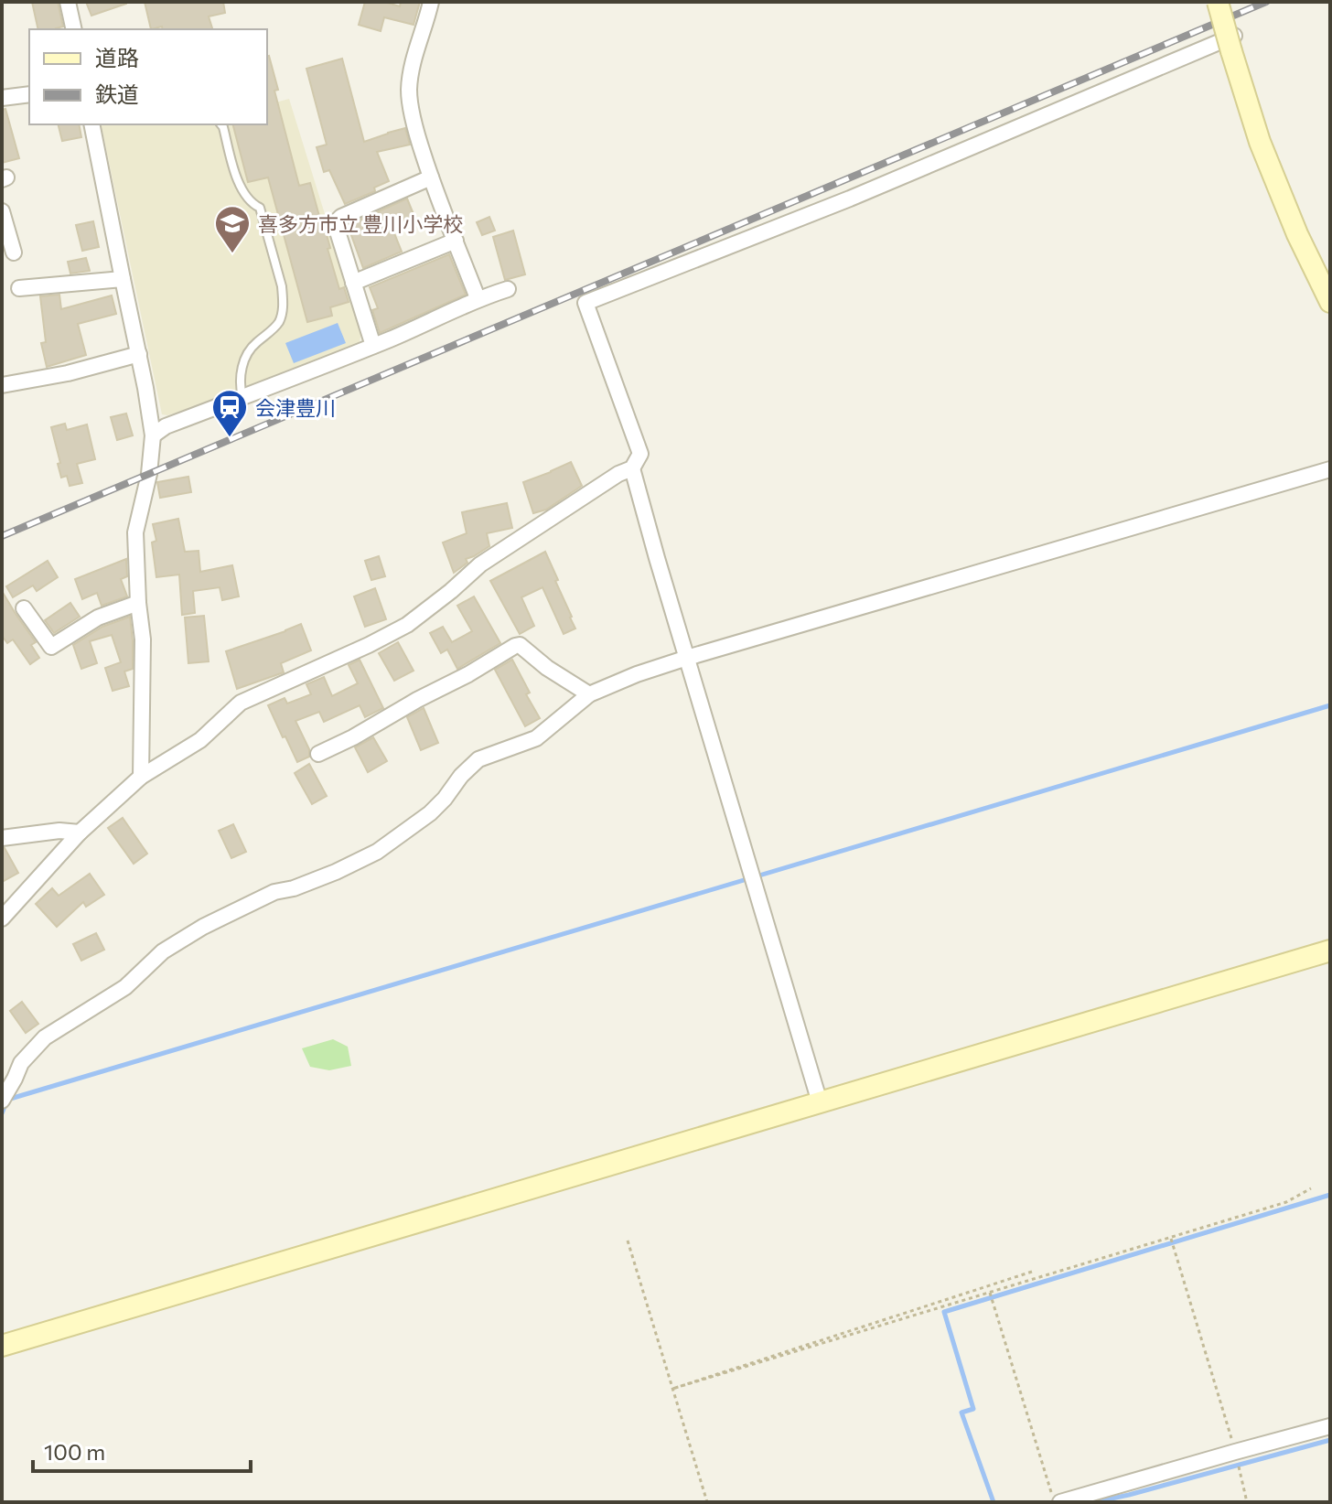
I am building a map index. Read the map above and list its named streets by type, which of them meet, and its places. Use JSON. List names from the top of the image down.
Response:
{
  "places": {
    "school or university": ["喜多方市立 豊川小学校"],
    "station": ["会津豊川"]
  },
  "legend": ["道路", "鉄道"],
  "scale_bar": "100 m"
}
